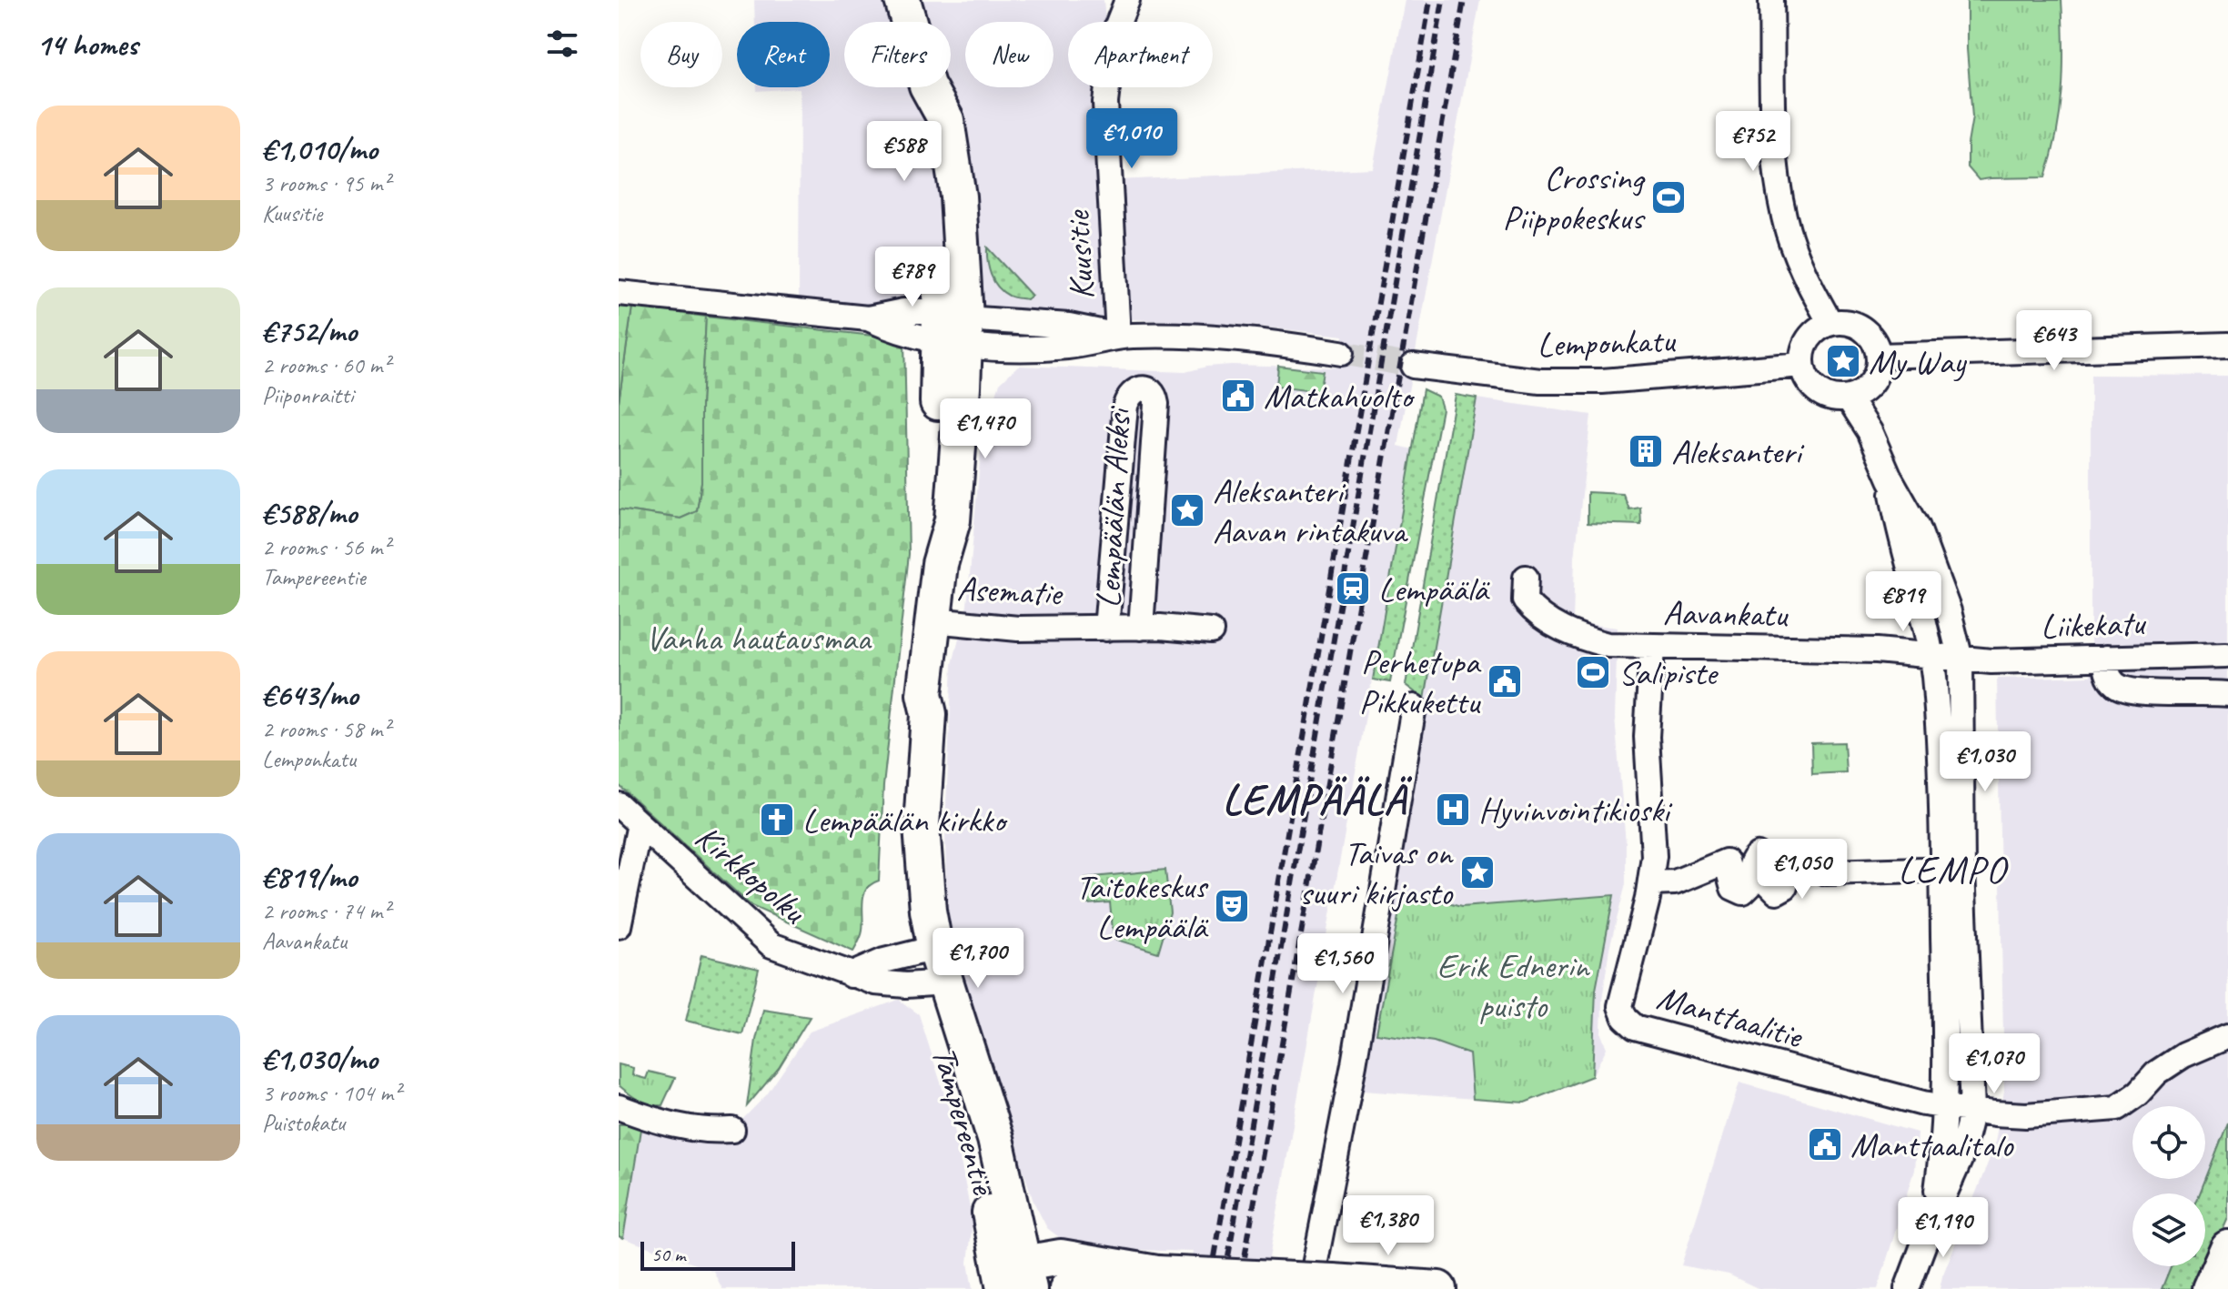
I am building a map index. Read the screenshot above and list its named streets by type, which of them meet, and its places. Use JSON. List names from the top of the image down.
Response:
{
  "streets": {
    "main road": ["Tampereentie"],
    "street": [
      "Kuusitie",
      "Lemponkatu",
      "Lempäälän Aleksi",
      "Asematie",
      "Aavankatu",
      "Liikekatu",
      "Kirkkopolku",
      "Manttaalitie"
    ]
  },
  "crossings": [
    ["Lempäälän Aleksi", "Asematie"],
    ["Asematie", "Tampereentie"],
    ["Aavankatu", "Liikekatu"],
    ["Aavankatu", "Manttaalitie"],
    ["Kirkkopolku", "Tampereentie"]
  ],
  "districts": ["LEMPÄÄLÄ", "LEMPO"],
  "parks": ["Vanha hautausmaa", "Erik Ednerin puisto"],
  "places": {
    "sports": ["Crossing Piippokeskus", "Salipiste"],
    "place": ["My Way", "Aleksanteri Aavan rintakuva", "Taivas on suuri kirjasto"],
    "public building": ["Matkahuolto", "Perhetupa Pikkukettu", "Manttaalitalo"],
    "building": ["Aleksanteri"],
    "station": ["Lempäälä"],
    "hospital": ["Hyvinvointikioski"],
    "church": ["Lempäälän kirkko"],
    "theatre": ["Taitokeskus Lempäälä"]
  },
  "scale_bar": "50 m",
  "page": {
    "heading": "14 homes",
    "chip": [
      "Buy",
      "Rent",
      "Filters",
      "New",
      "Apartment"
    ],
    "list": [
      {
        "name": "€1,010/mo",
        "note": "3 rooms · 95 m² · Kuusitie"
      },
      {
        "name": "€752/mo",
        "note": "2 rooms · 60 m² · Piiponraitti"
      },
      {
        "name": "€588/mo",
        "note": "2 rooms · 56 m² · Tampereentie"
      },
      {
        "name": "€643/mo",
        "note": "2 rooms · 58 m² · Lemponkatu"
      },
      {
        "name": "€819/mo",
        "note": "2 rooms · 74 m² · Aavankatu"
      },
      {
        "name": "€1,030/mo",
        "note": "3 rooms · 104 m² · Puistokatu"
      }
    ],
    "price": [
      "€1,010",
      "€752",
      "€588",
      "€789",
      "€643",
      "€1,470",
      "€819",
      "€1,030",
      "€1,050",
      "€1,700",
      "€1,560",
      "€1,070",
      "€1,380",
      "€1,190"
    ],
    "scale": "50 m"
  }
}
